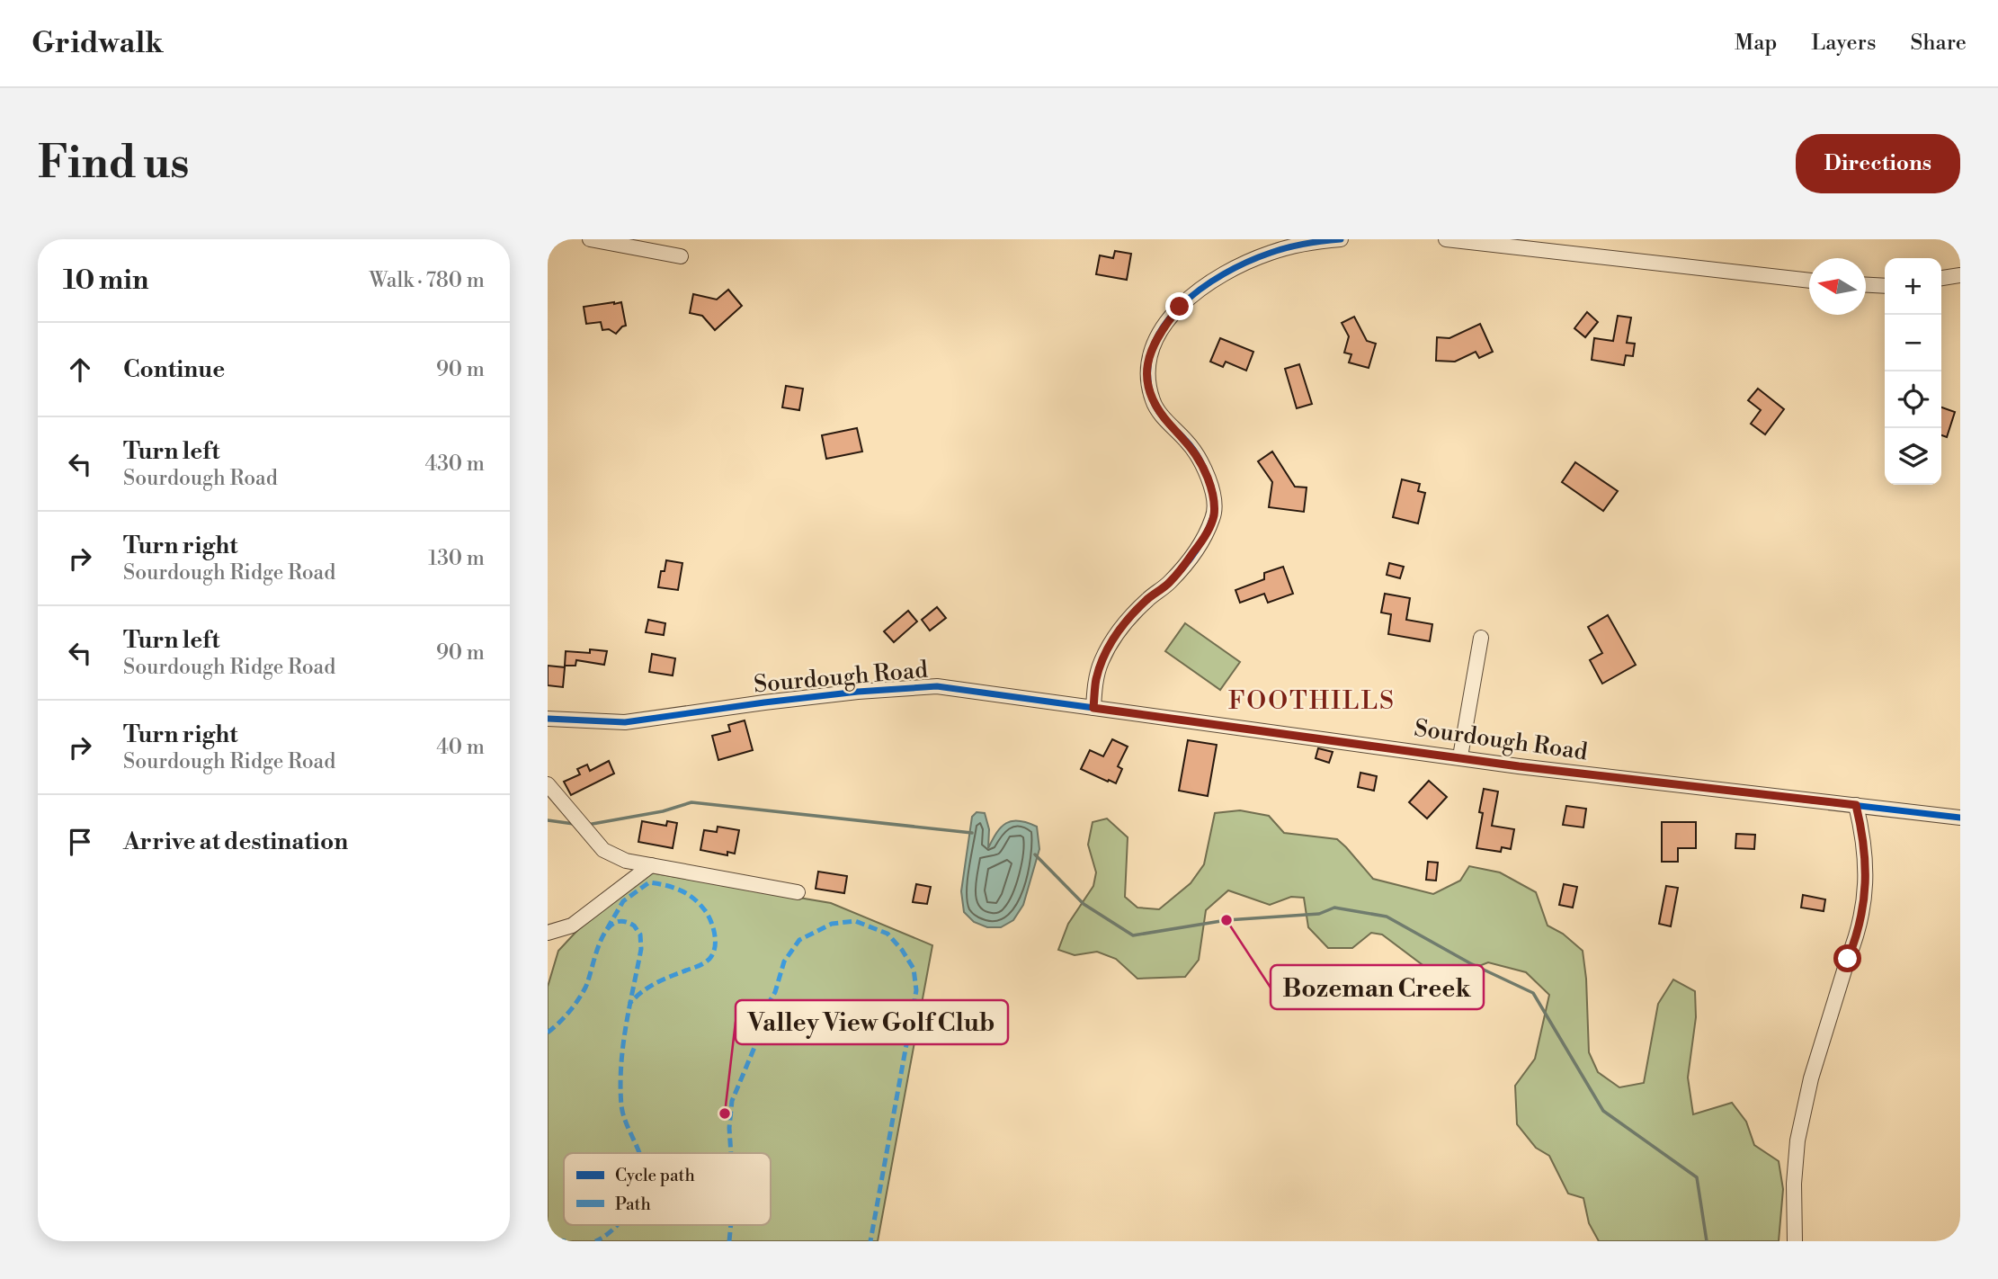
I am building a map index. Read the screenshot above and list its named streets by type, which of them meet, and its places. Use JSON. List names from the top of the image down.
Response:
{
  "streets": {
    "street": ["Sourdough Road"]
  },
  "districts": ["FOOTHILLS"],
  "places": ["Bozeman Creek", "Valley View Golf Club"],
  "legend": ["Cycle path", "Path"],
  "north": "left",
  "page": {
    "header": "Gridwalk",
    "nav": ["Map", "Layers", "Share"],
    "buttons": "Directions",
    "title": "Find us",
    "heading": ["10 min", "Walk · 780 m"],
    "map_buttons": ["+", "−"],
    "list": [
      ["Continue", "90 m"],
      ["Turn left", "Sourdough Road", "430 m"],
      ["Turn right", "Sourdough Ridge Road", "130 m"],
      ["Turn left", "Sourdough Ridge Road", "90 m"],
      ["Turn right", "Sourdough Ridge Road", "40 m"],
      "Arrive at destination"
    ]
  }
}
